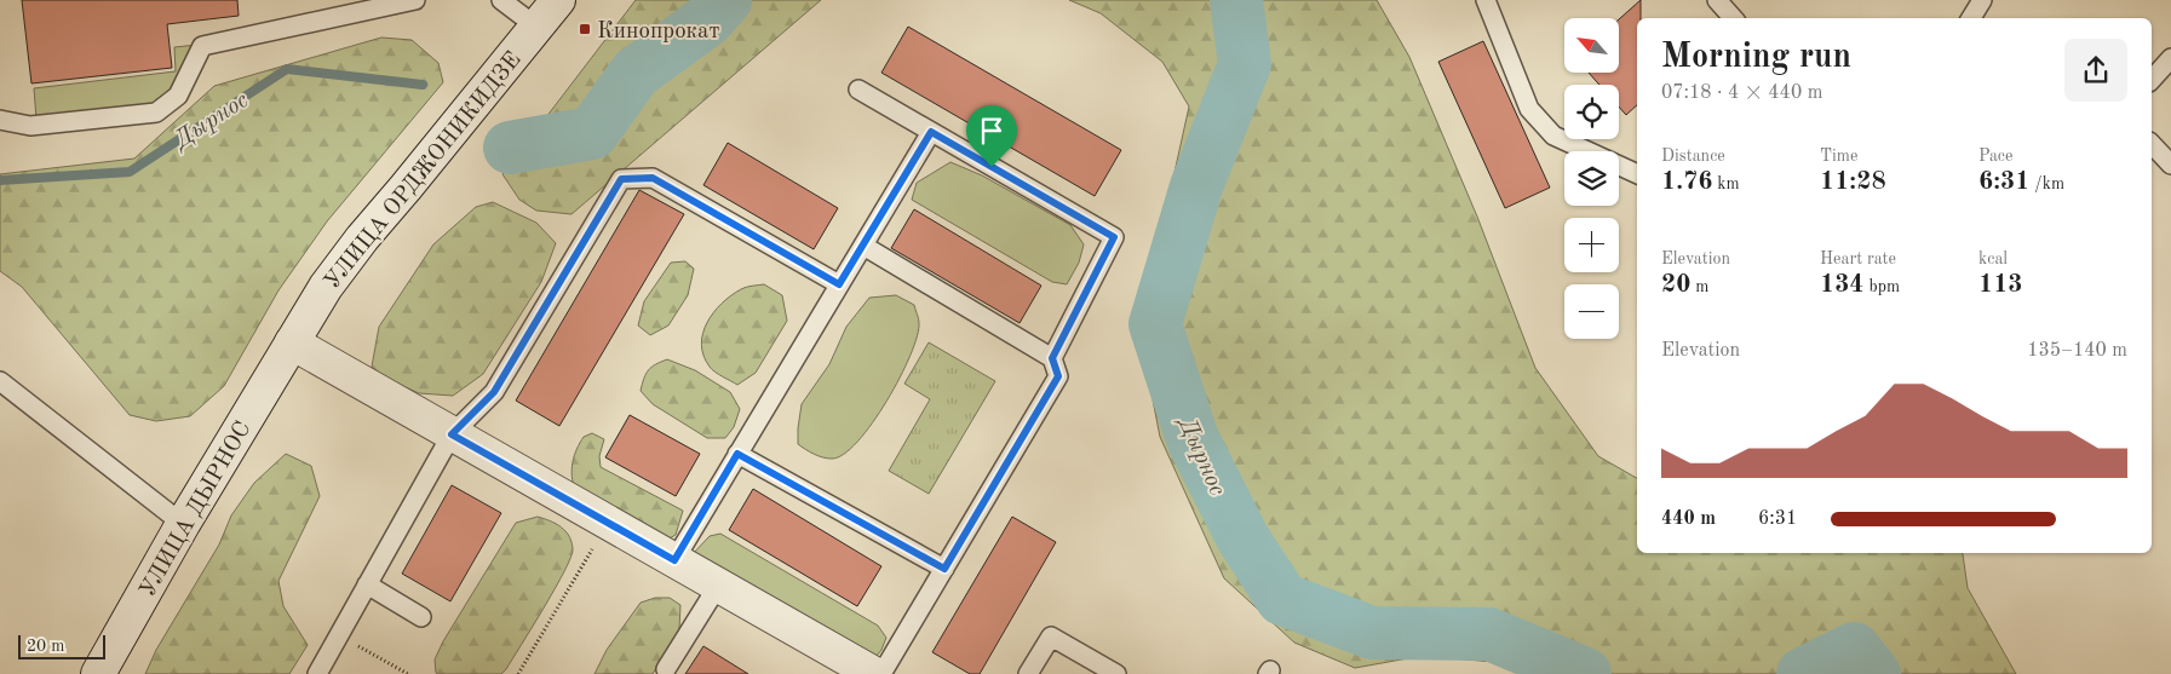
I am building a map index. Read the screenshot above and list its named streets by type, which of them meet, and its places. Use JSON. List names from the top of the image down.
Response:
{
  "streets": {
    "main road": ["УЛИЦА ОРДЖОНИКИДЗЕ", "УЛИЦА ДЫРНОС"]
  },
  "crossings": [
    ["УЛИЦА ОРДЖОНИКИДЗЕ", "УЛИЦА ДЫРНОС"]
  ],
  "water": ["Дырнос"],
  "places": {
    "transit": ["Кинопрокат"]
  },
  "scale_bar": "20 m",
  "north": "top left",
  "page": {
    "map_buttons": ["+", "−"],
    "heading": ["Morning run", "07:18 · 4 × 440 m"],
    "stats": [
      ["Distance", "1.76 km"],
      ["Time", "11:28"],
      ["Pace", "6:31 /km"],
      ["Elevation", "20 m"],
      ["Heart rate", "134 bpm"],
      ["kcal", "113"]
    ],
    "chart": ["Elevation", "135–140 m"],
    "list": [
      {
        "name": "440 m",
        "note": "6:31"
      }
    ],
    "scale": "20 m"
  }
}
